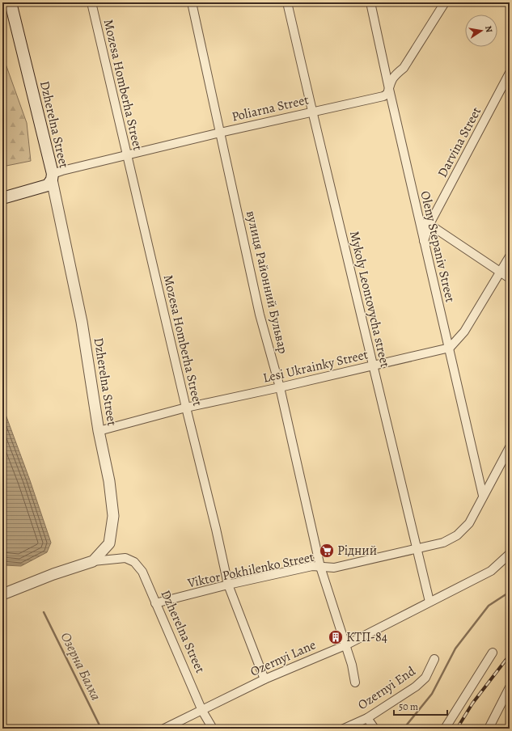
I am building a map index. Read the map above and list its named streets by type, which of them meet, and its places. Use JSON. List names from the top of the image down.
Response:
{
  "streets": {
    "main road": ["Dzherelna Street"],
    "street": [
      "Mozesa Homberha Street",
      "Poliarna Street",
      "Darvina Street",
      "Oleny Stepaniv Street",
      "вулиця Районний Бульвар",
      "Mykoly Leontovycha street",
      "Lesi Ukrainky Street",
      "Viktor Pokhilenko Street",
      "Ozernyi Lane",
      "Ozernyi End"
    ]
  },
  "crossings": [
    ["Mozesa Homberha Street", "Poliarna Street"],
    ["Mozesa Homberha Street", "Lesi Ukrainky Street"],
    ["Mozesa Homberha Street", "Viktor Pokhilenko Street"],
    ["Mozesa Homberha Street", "Ozernyi Lane"],
    ["Poliarna Street", "Dzherelna Street"],
    ["Poliarna Street", "Oleny Stepaniv Street"],
    ["Poliarna Street", "вулиця Районний Бульвар"],
    ["Poliarna Street", "Mykoly Leontovycha street"],
    ["Dzherelna Street", "Lesi Ukrainky Street"],
    ["Dzherelna Street", "Viktor Pokhilenko Street"],
    ["Dzherelna Street", "Ozernyi Lane"],
    ["Darvina Street", "Oleny Stepaniv Street"],
    ["Oleny Stepaniv Street", "Lesi Ukrainky Street"],
    ["Oleny Stepaniv Street", "Viktor Pokhilenko Street"],
    ["вулиця Районний Бульвар", "Lesi Ukrainky Street"],
    ["вулиця Районний Бульвар", "Viktor Pokhilenko Street"],
    ["вулиця Районний Бульвар", "Ozernyi Lane"],
    ["Mykoly Leontovycha street", "Lesi Ukrainky Street"],
    ["Mykoly Leontovycha street", "Viktor Pokhilenko Street"],
    ["Mykoly Leontovycha street", "Ozernyi Lane"]
  ],
  "water": ["Озерна Балка"],
  "places": {
    "supermarket": ["Рідний"],
    "building": ["КТП-84"]
  },
  "scale_bar": "50 m",
  "north": "right"
}
